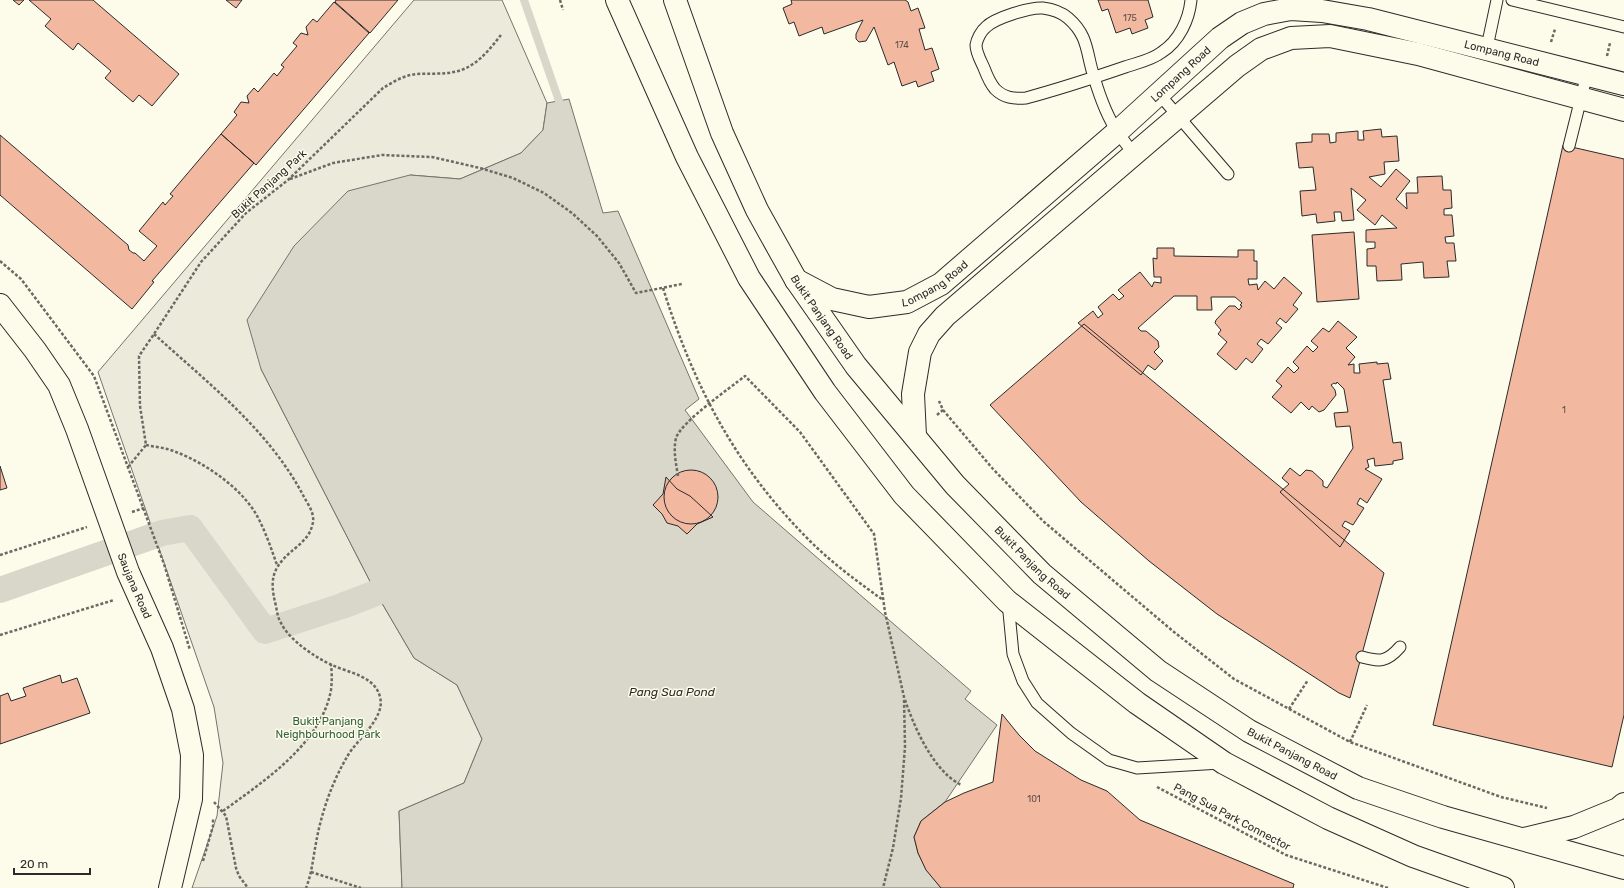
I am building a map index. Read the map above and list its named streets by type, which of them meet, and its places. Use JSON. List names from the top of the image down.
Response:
{
  "streets": {
    "main road": ["Lompang Road", "Bukit Panjang Road", "Saujana Road"],
    "path": ["Bukit Panjang Park", "Pang Sua Park Connector"]
  },
  "crossings": [
    ["Lompang Road", "Bukit Panjang Road"]
  ],
  "water": ["Pang Sua Pond"],
  "parks": ["Bukit Panjang Neighbourhood Park"],
  "house_numbers": [
    "175",
    "174",
    "1",
    "101"
  ],
  "scale_bar": "20 m"
}
